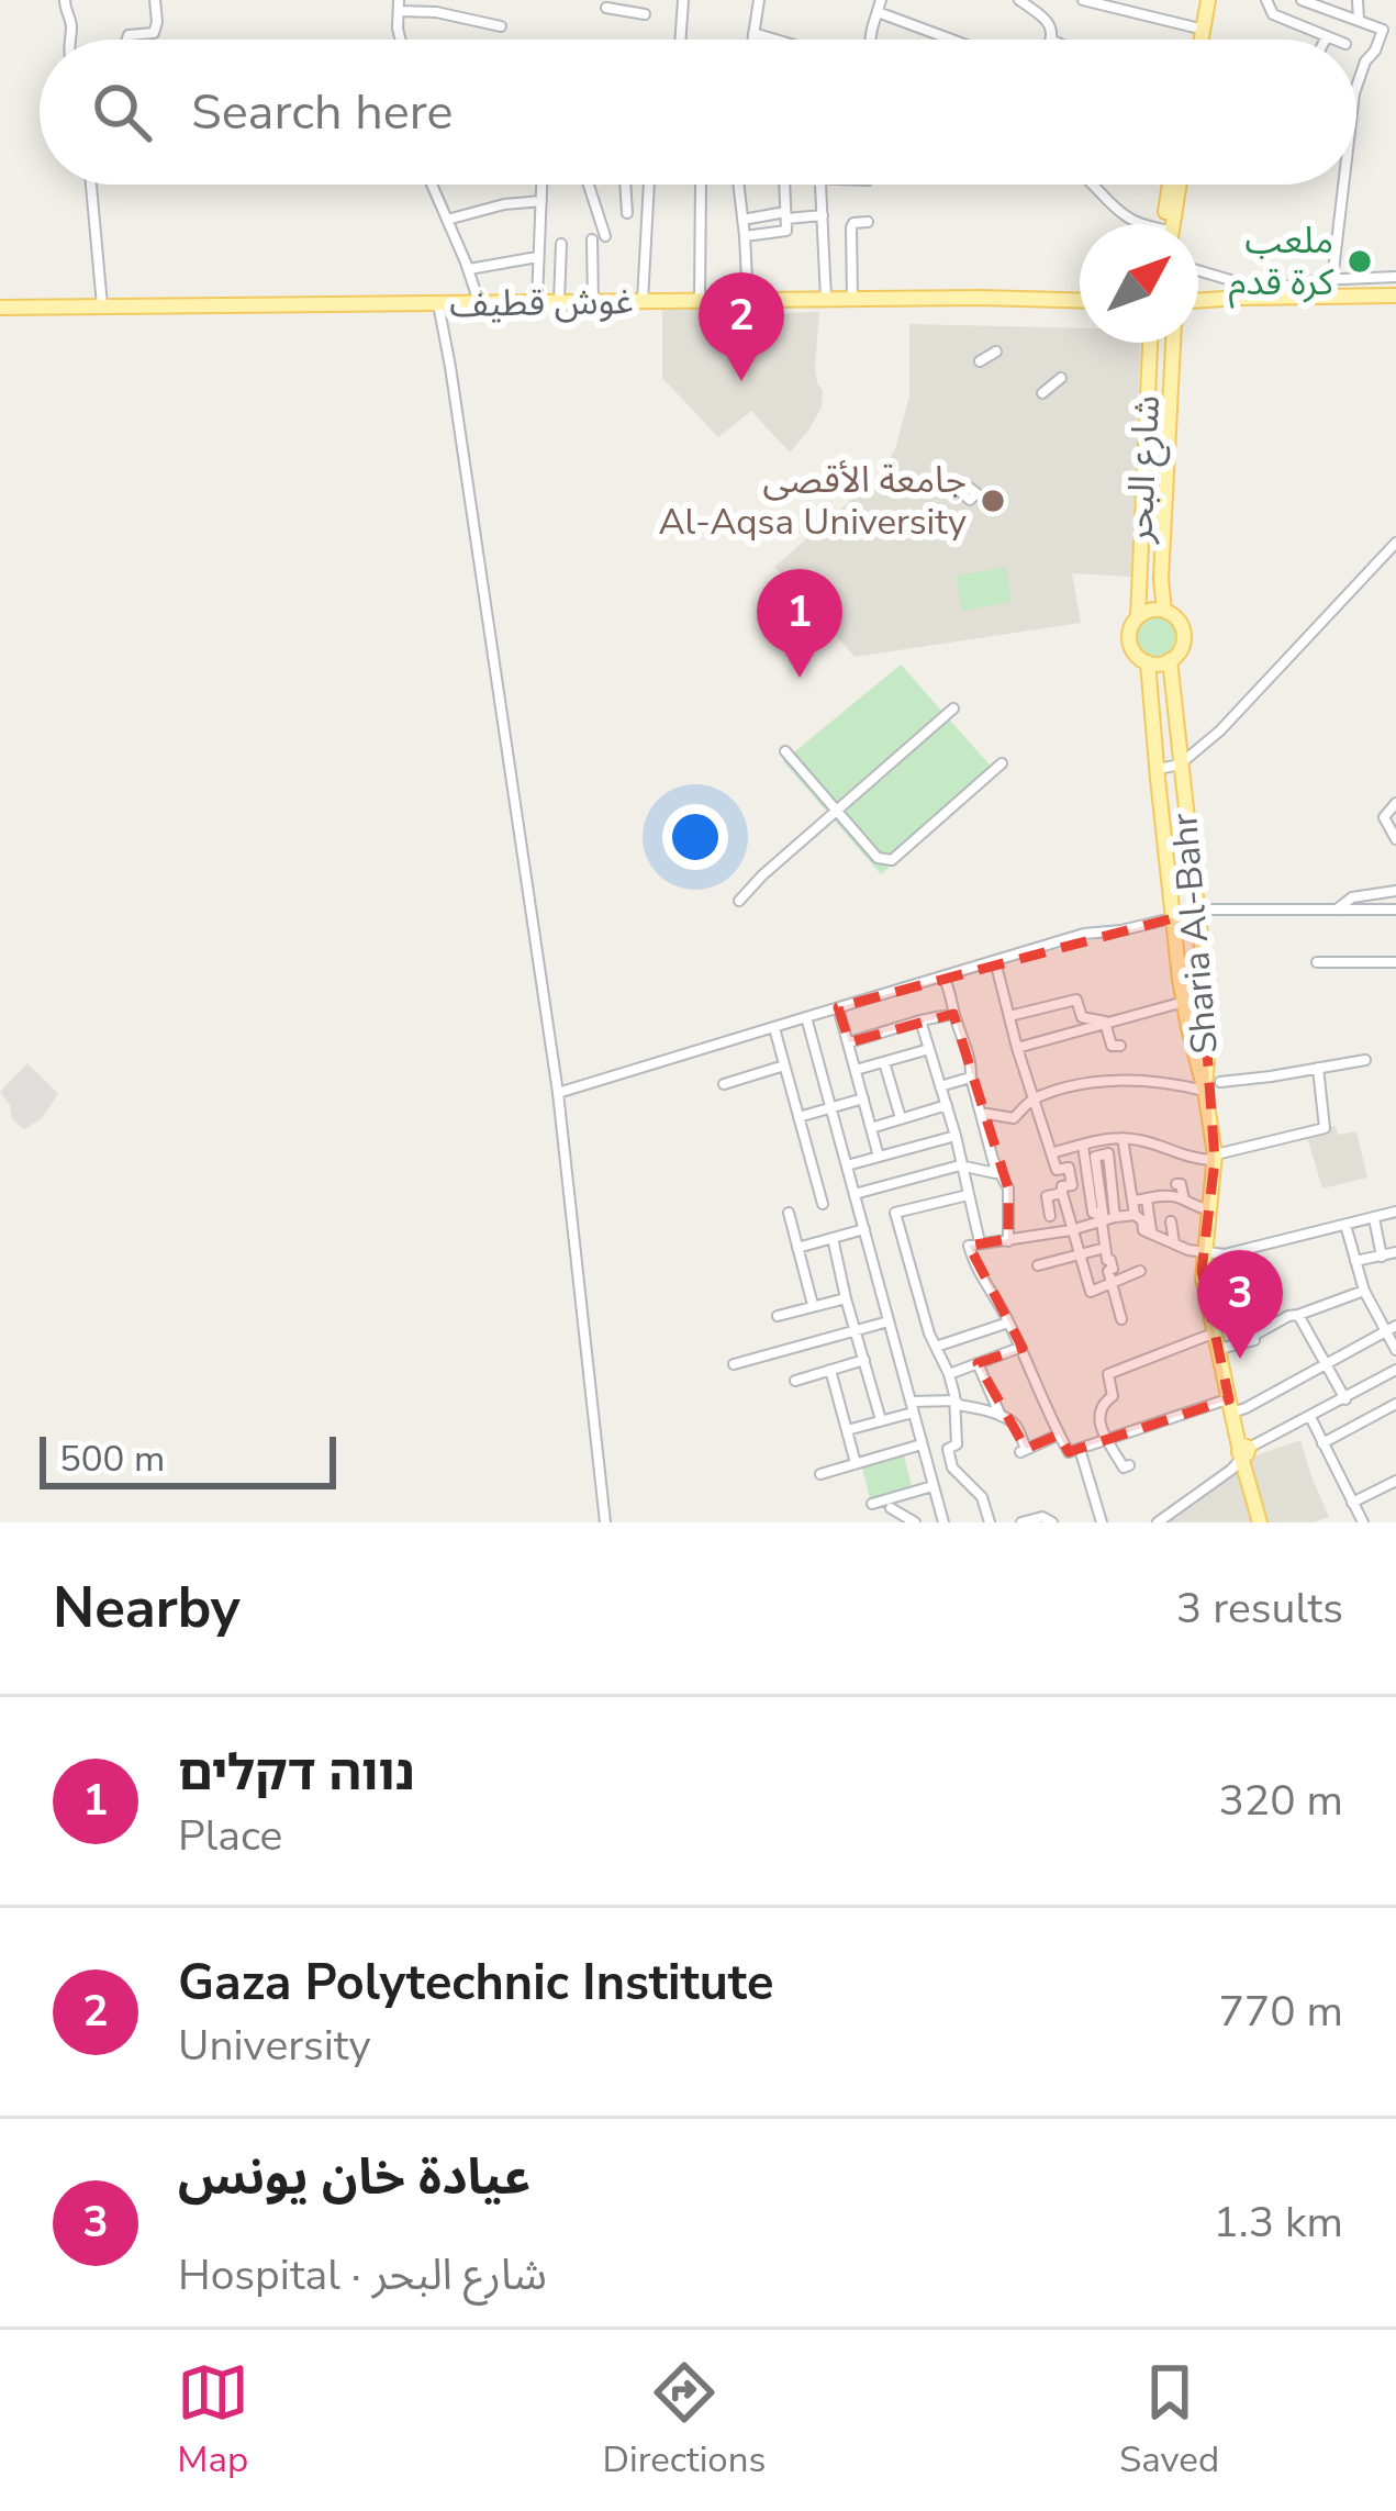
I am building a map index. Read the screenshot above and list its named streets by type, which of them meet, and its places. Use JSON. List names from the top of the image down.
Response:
{
  "streets": {
    "main road": ["غوش قطيف", "شارع البحر", "Sharia Al-Bahr"]
  },
  "crossings": [
    ["شارع البحر", "Sharia Al-Bahr"]
  ],
  "places": ["ملعب كرة قدم", "جامعة الأقصى Al-Aqsa University"],
  "scale_bar": "500 m",
  "north": "top right",
  "page": {
    "search": "Search here",
    "pins": ["2", "1", "3"],
    "scale": "500 m",
    "heading": ["Nearby", "3 results"],
    "list": [
      {
        "mark": "1",
        "name": "נווה דקלים",
        "note": "Place",
        "value": "320 m"
      },
      {
        "mark": "2",
        "name": "Gaza Polytechnic Institute",
        "note": "University",
        "value": "770 m"
      },
      {
        "mark": "3",
        "name": "عيادة خان يونس",
        "note": "Hospital · شارع البحر",
        "value": "1.3 km"
      }
    ],
    "nav": ["Map", "Directions", "Saved"]
  }
}
